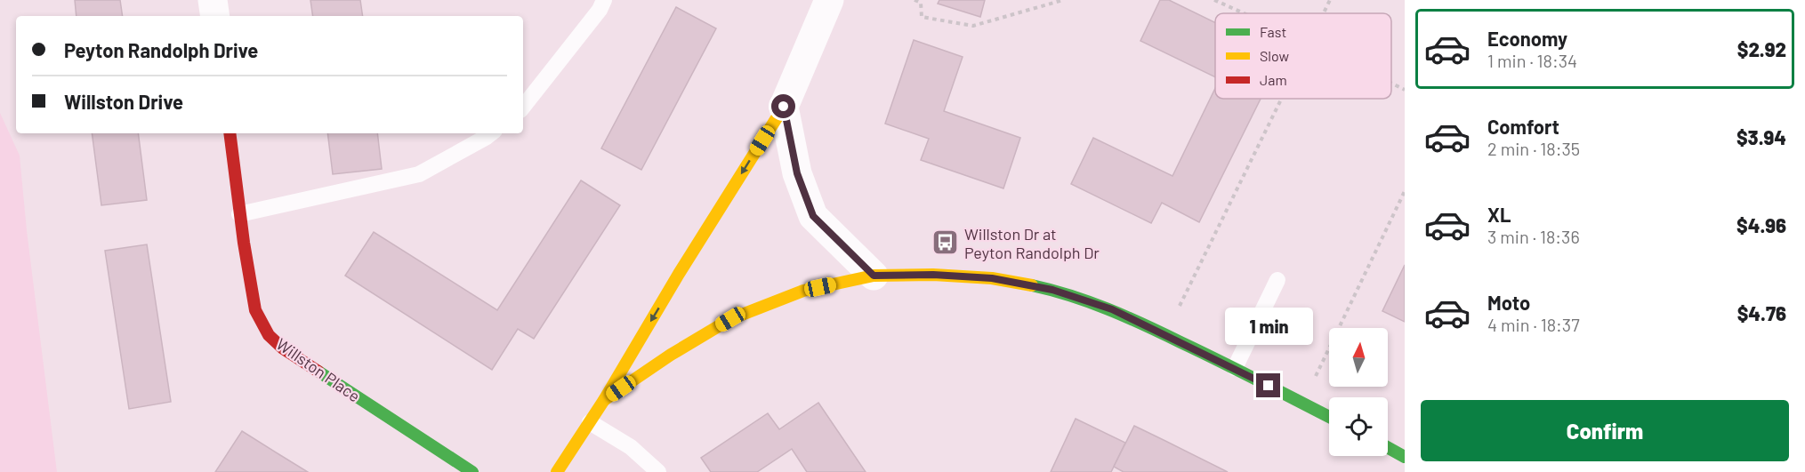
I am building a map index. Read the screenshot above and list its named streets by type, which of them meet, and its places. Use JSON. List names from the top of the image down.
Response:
{
  "streets": {
    "street": ["Willston Place"]
  },
  "places": {
    "bus stop": ["Willston Dr at Peyton Randolph Dr"]
  },
  "legend": ["Fast", "Slow", "Jam"],
  "north": "top",
  "page": {
    "list": [
      {
        "name": "Economy",
        "note": "1 min · 18:34",
        "value": "$2.92"
      },
      {
        "name": "Comfort",
        "note": "2 min · 18:35",
        "value": "$3.94"
      },
      {
        "name": "XL",
        "note": "3 min · 18:36",
        "value": "$4.96"
      },
      {
        "name": "Moto",
        "note": "4 min · 18:37",
        "value": "$4.76"
      }
    ],
    "banner": ["Peyton Randolph Drive", "Willston Drive"],
    "bubble": "1 min",
    "buttons": "Confirm"
  }
}
